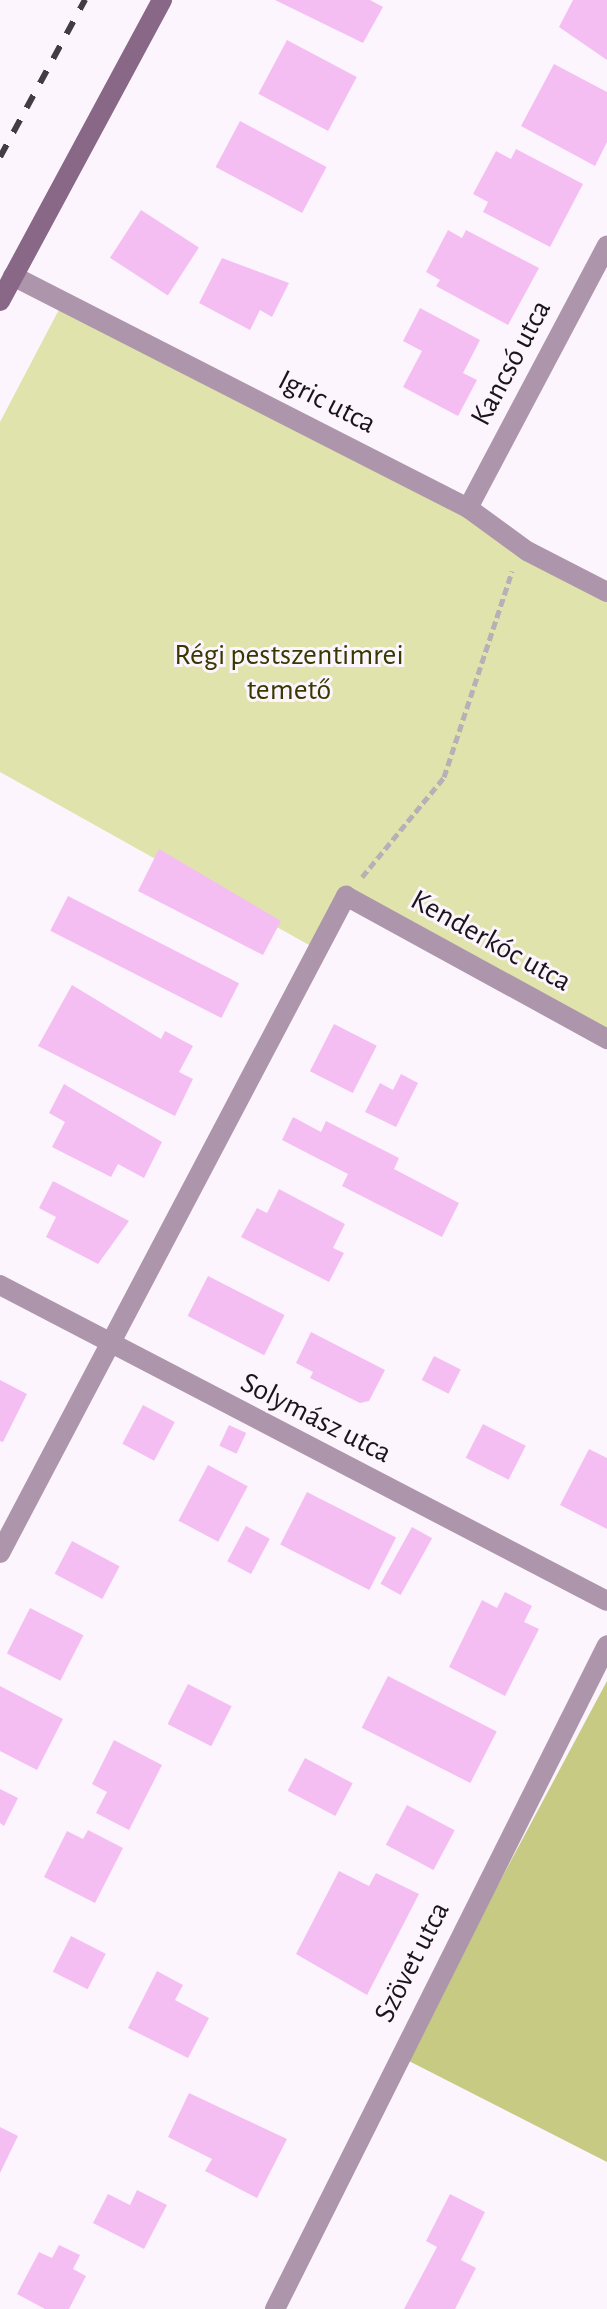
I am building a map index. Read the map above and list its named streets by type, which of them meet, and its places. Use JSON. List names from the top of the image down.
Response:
{
  "streets": {
    "street": [
      "Kancsó utca",
      "Igric utca",
      "Kenderkóc utca",
      "Solymász utca",
      "Szövet utca"
    ]
  },
  "crossings": [
    ["Kancsó utca", "Igric utca"]
  ],
  "parks": ["Régi pestszentimrei temető"]
}
